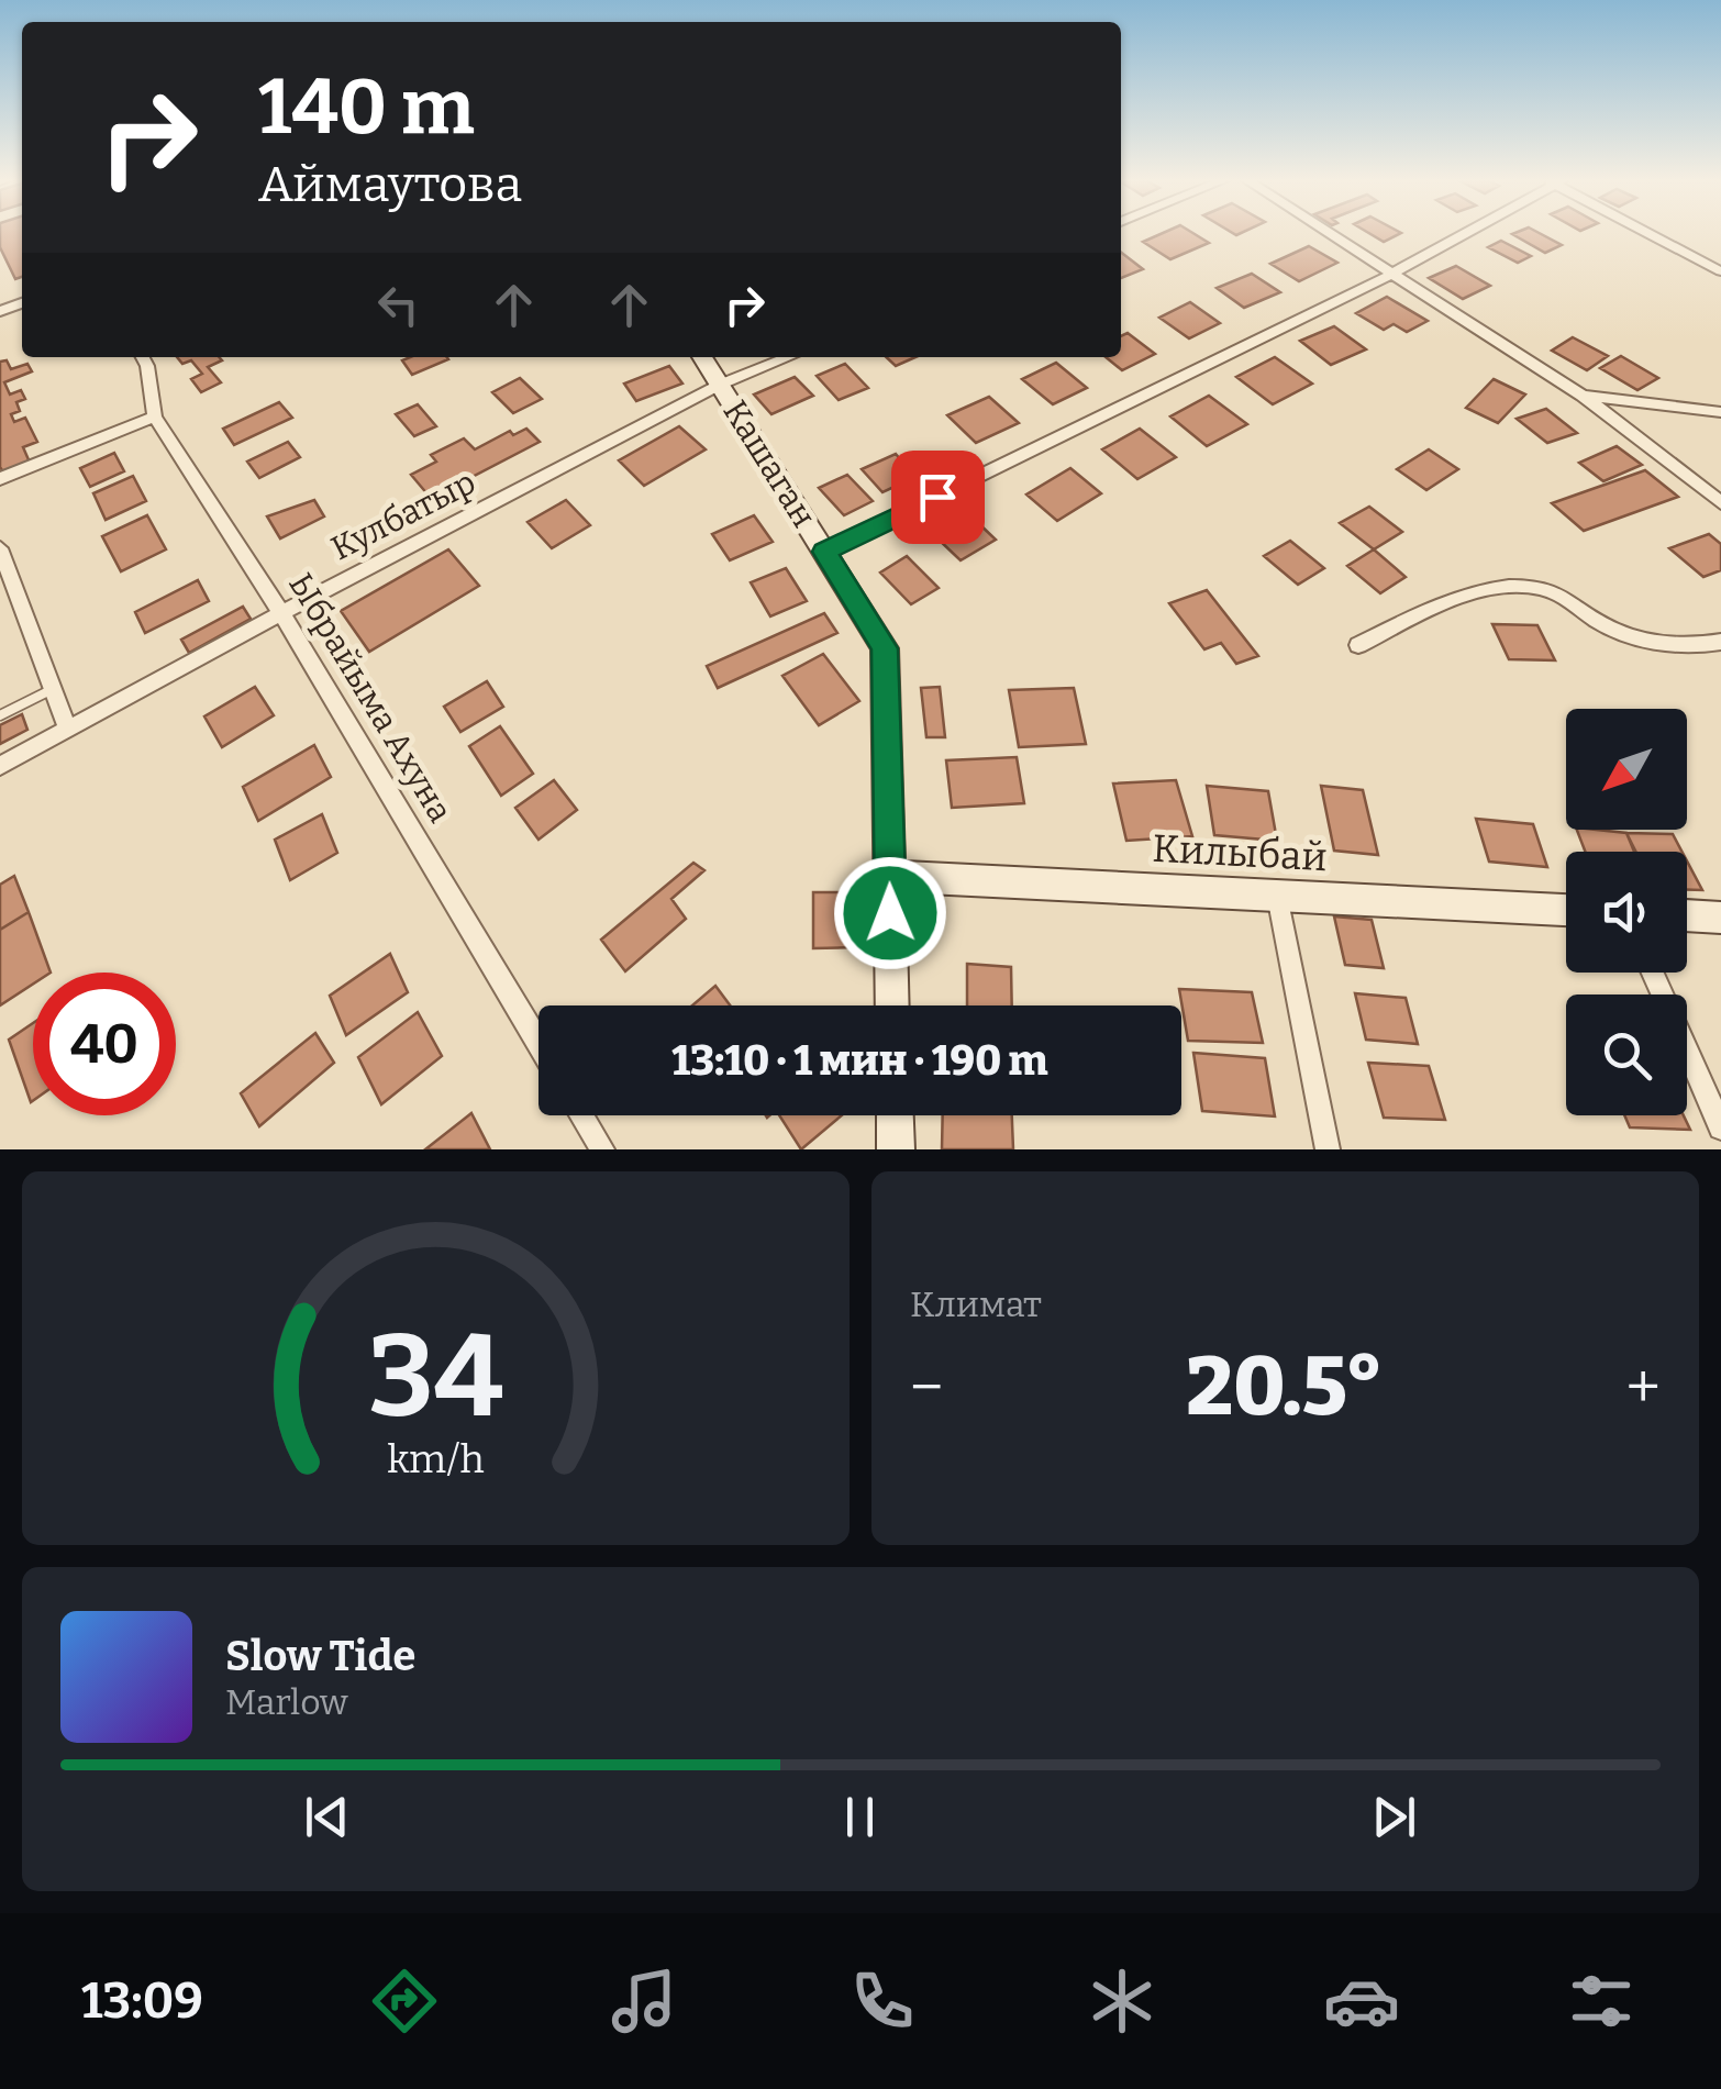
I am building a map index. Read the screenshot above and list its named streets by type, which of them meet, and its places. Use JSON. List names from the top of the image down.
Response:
{
  "streets": {
    "street": [
      "Кашаган",
      "Кулбатыр",
      "Ыбрайыма Ахуна",
      "Килыбай"
    ]
  },
  "crossings": [
    ["Кашаган", "Кулбатыр"],
    ["Кашаган", "Килыбай"],
    ["Кулбатыр", "Ыбрайыма Ахуна"]
  ],
  "north": "bottom left",
  "page": {
    "turn": ["140 m", "Аймаутова"],
    "limit": "40",
    "trip": "13:10 · 1 мин · 190 m",
    "tile": "Климат",
    "heat": ["−", "20.5°", "+"],
    "song": ["Slow Tide", "Marlow"],
    "tabs": "13:09",
    "gauge": ["34", "km/h"]
  }
}
